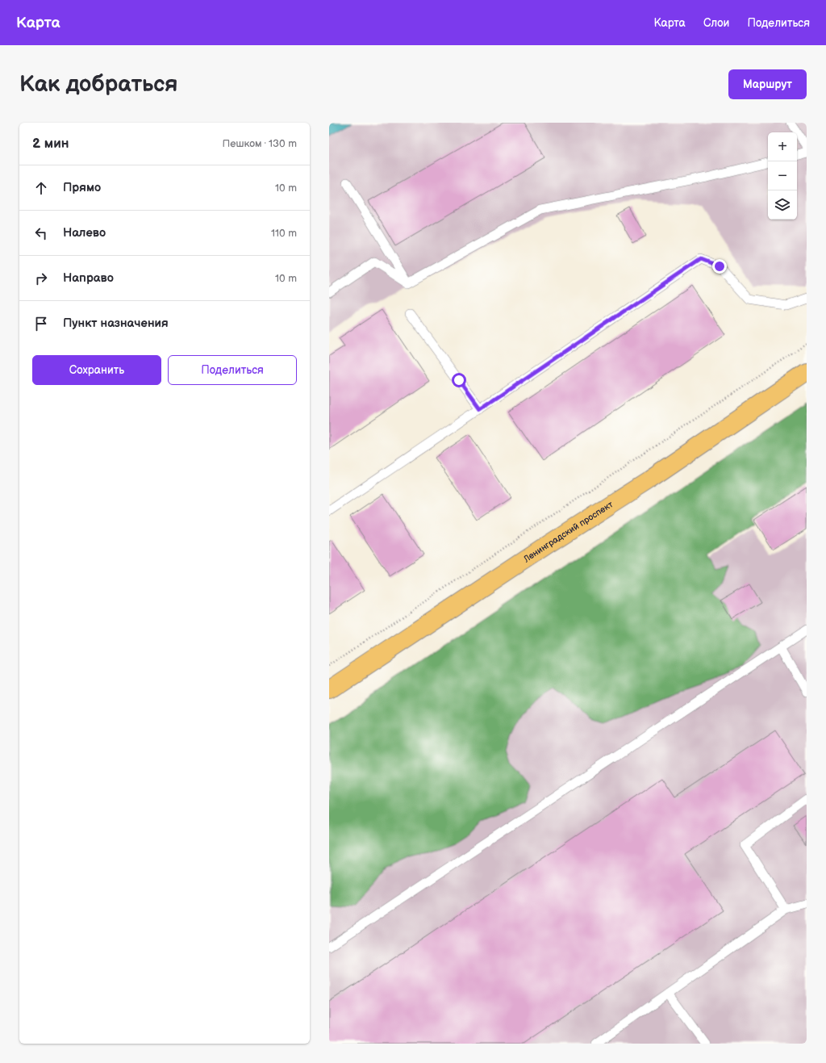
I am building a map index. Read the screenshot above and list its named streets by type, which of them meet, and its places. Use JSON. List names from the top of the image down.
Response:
{
  "streets": {
    "main road": ["Ленинградский проспект"]
  },
  "page": {
    "header": "Карта",
    "nav": ["Карта", "Слои", "Поделиться"],
    "buttons": [
      "Маршрут",
      ["Сохранить", "Поделиться"]
    ],
    "title": "Как добраться",
    "heading": ["2 мин", "Пешком · 130 m"],
    "map_buttons": ["+", "−"],
    "list": [
      ["Прямо", "10 m"],
      ["Налево", "110 m"],
      ["Направо", "10 m"],
      "Пункт назначения"
    ]
  }
}
